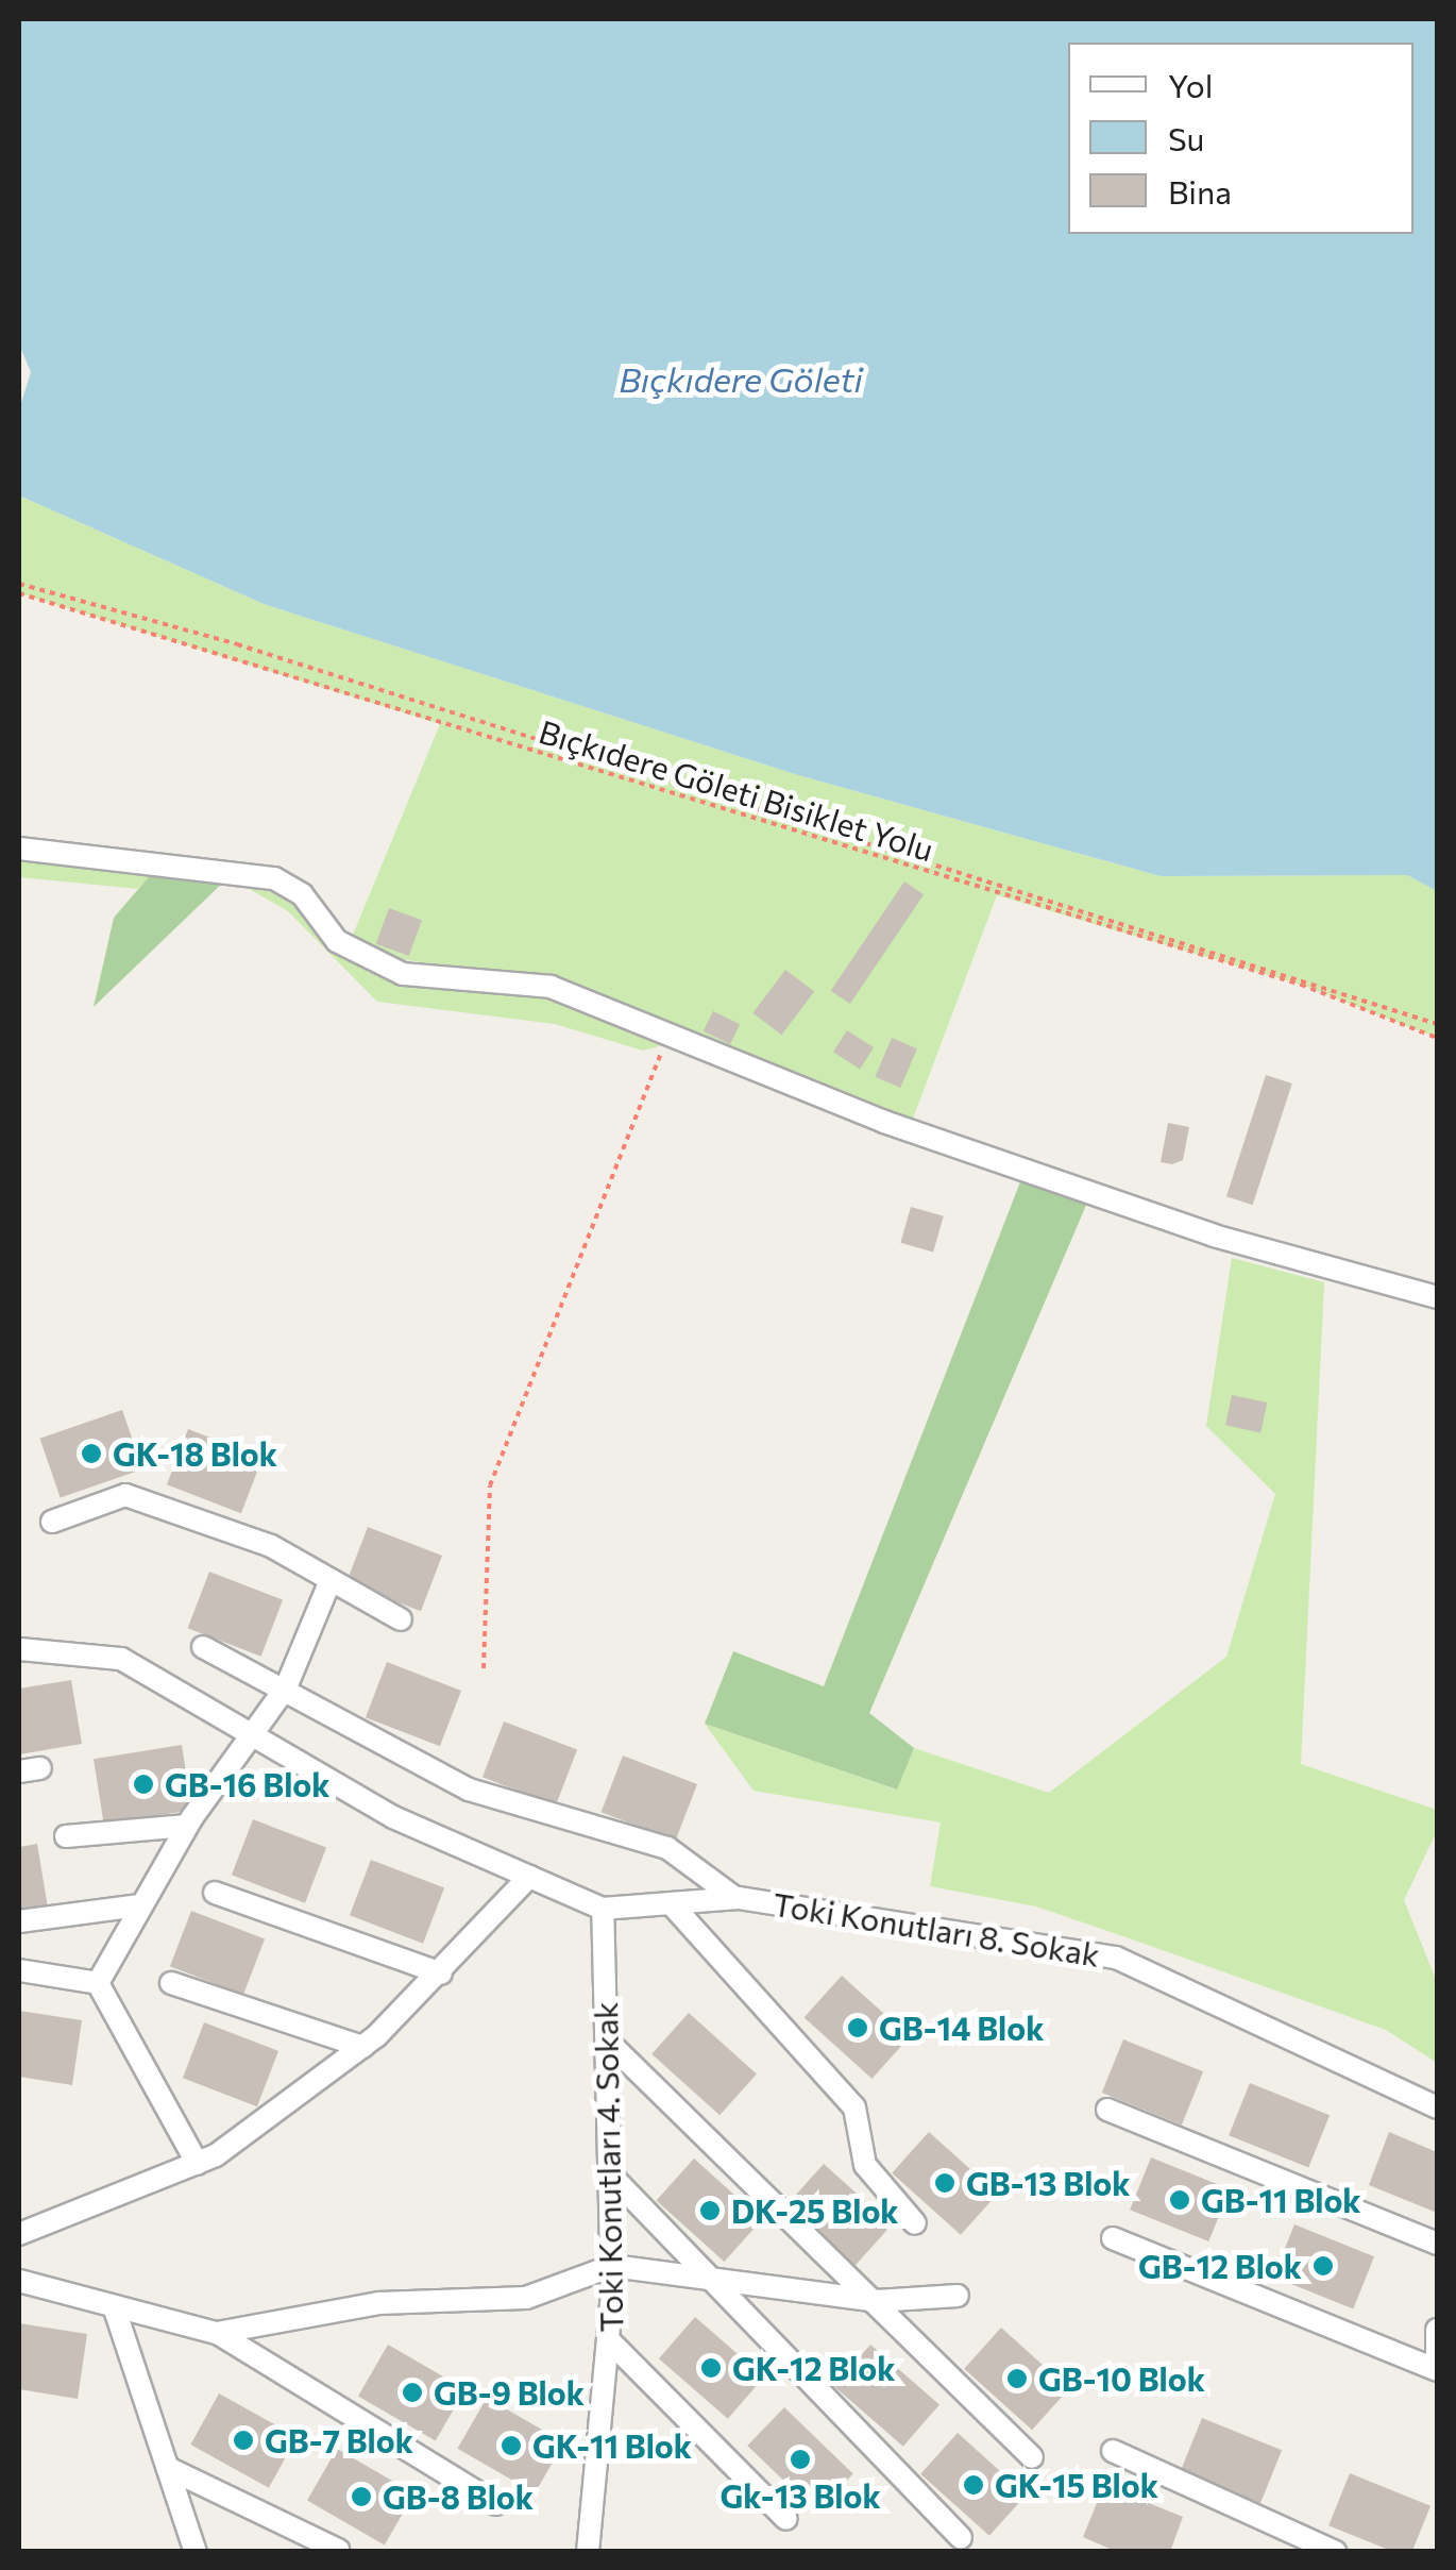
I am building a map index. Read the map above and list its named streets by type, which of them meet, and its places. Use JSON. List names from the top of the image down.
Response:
{
  "streets": {
    "street": ["Toki Konutları 8. Sokak", "Toki Konutları 4. Sokak"],
    "path": ["Bıçkıdere Göleti Bisiklet Yolu"]
  },
  "crossings": [
    ["Toki Konutları 8. Sokak", "Toki Konutları 4. Sokak"]
  ],
  "water": ["Bıçkıdere Göleti"],
  "places": [
    "GK-18 Blok",
    "GB-16 Blok",
    "GB-14 Blok",
    "GB-13 Blok",
    "GB-11 Blok",
    "DK-25 Blok",
    "GB-12 Blok",
    "GK-12 Blok",
    "GB-10 Blok",
    "GB-9 Blok",
    "GB-7 Blok",
    "GK-11 Blok",
    "Gk-13 Blok",
    "GK-15 Blok",
    "GB-8 Blok"
  ],
  "legend": ["Yol", "Su", "Bina"]
}
